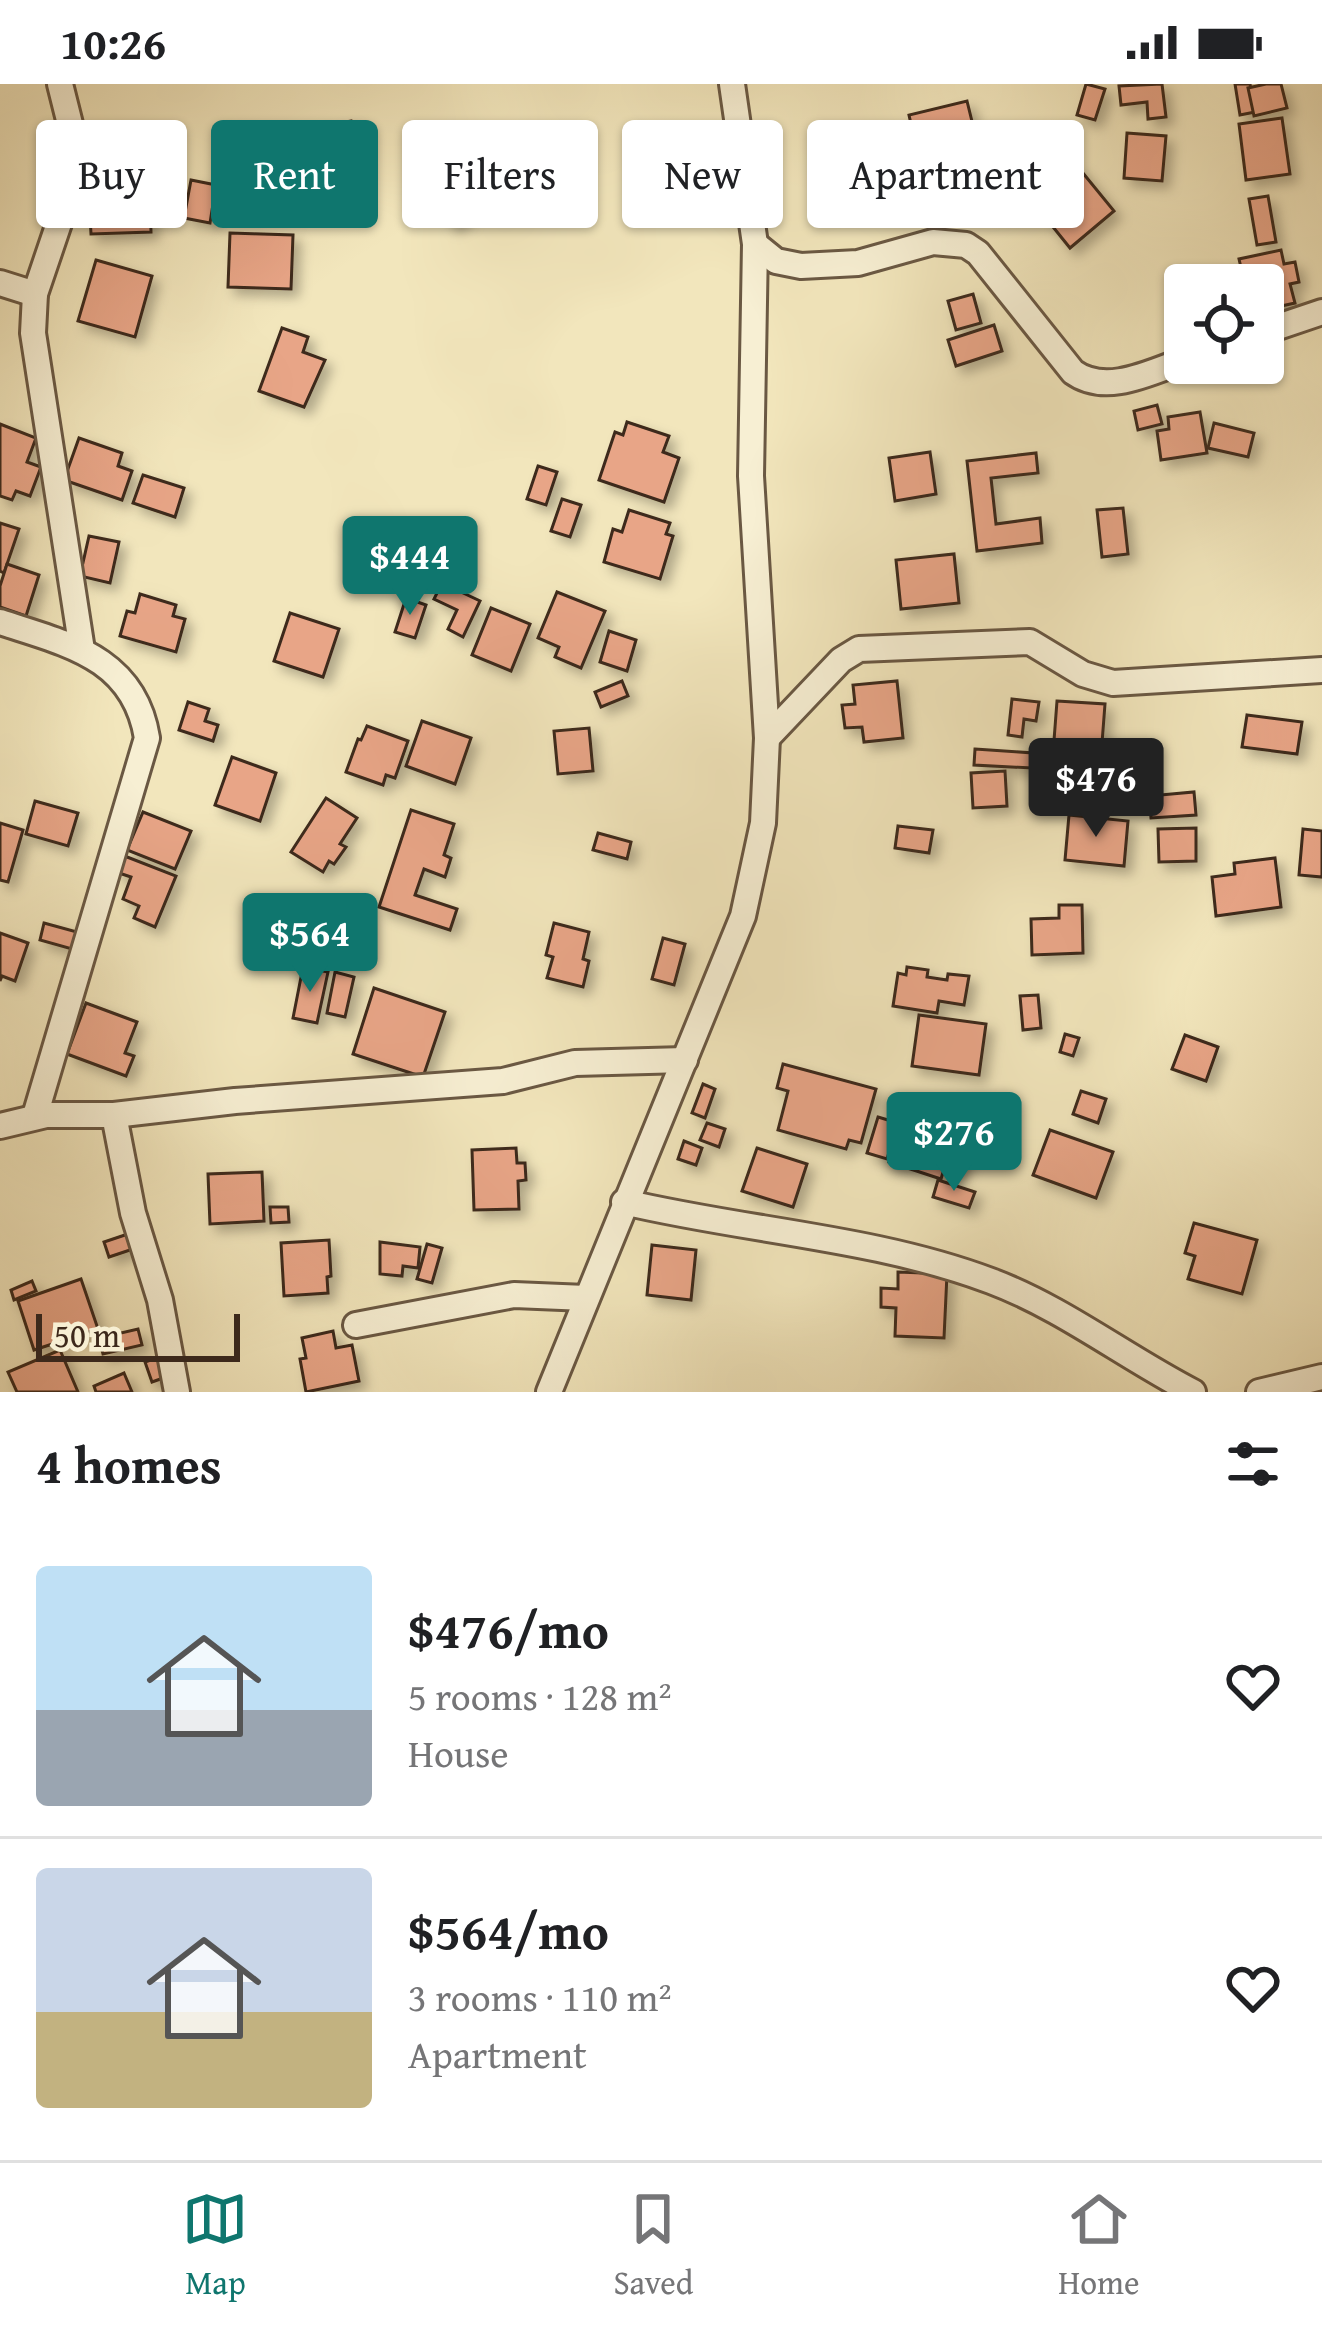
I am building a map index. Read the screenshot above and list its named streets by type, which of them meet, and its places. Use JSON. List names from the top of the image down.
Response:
{
  "scale_bar": "50 m",
  "page": {
    "status": "10:26",
    "chip": [
      "Buy",
      "Rent",
      "Filters",
      "New",
      "Apartment"
    ],
    "price": [
      "$444",
      "$476",
      "$564",
      "$276"
    ],
    "scale": "50 m",
    "heading": "4 homes",
    "list": [
      {
        "name": "$476/mo",
        "note": "5 rooms · 128 m² · House"
      },
      {
        "name": "$564/mo",
        "note": "3 rooms · 110 m² · Apartment"
      }
    ],
    "tabs": ["Map", "Saved", "Home"]
  }
}
